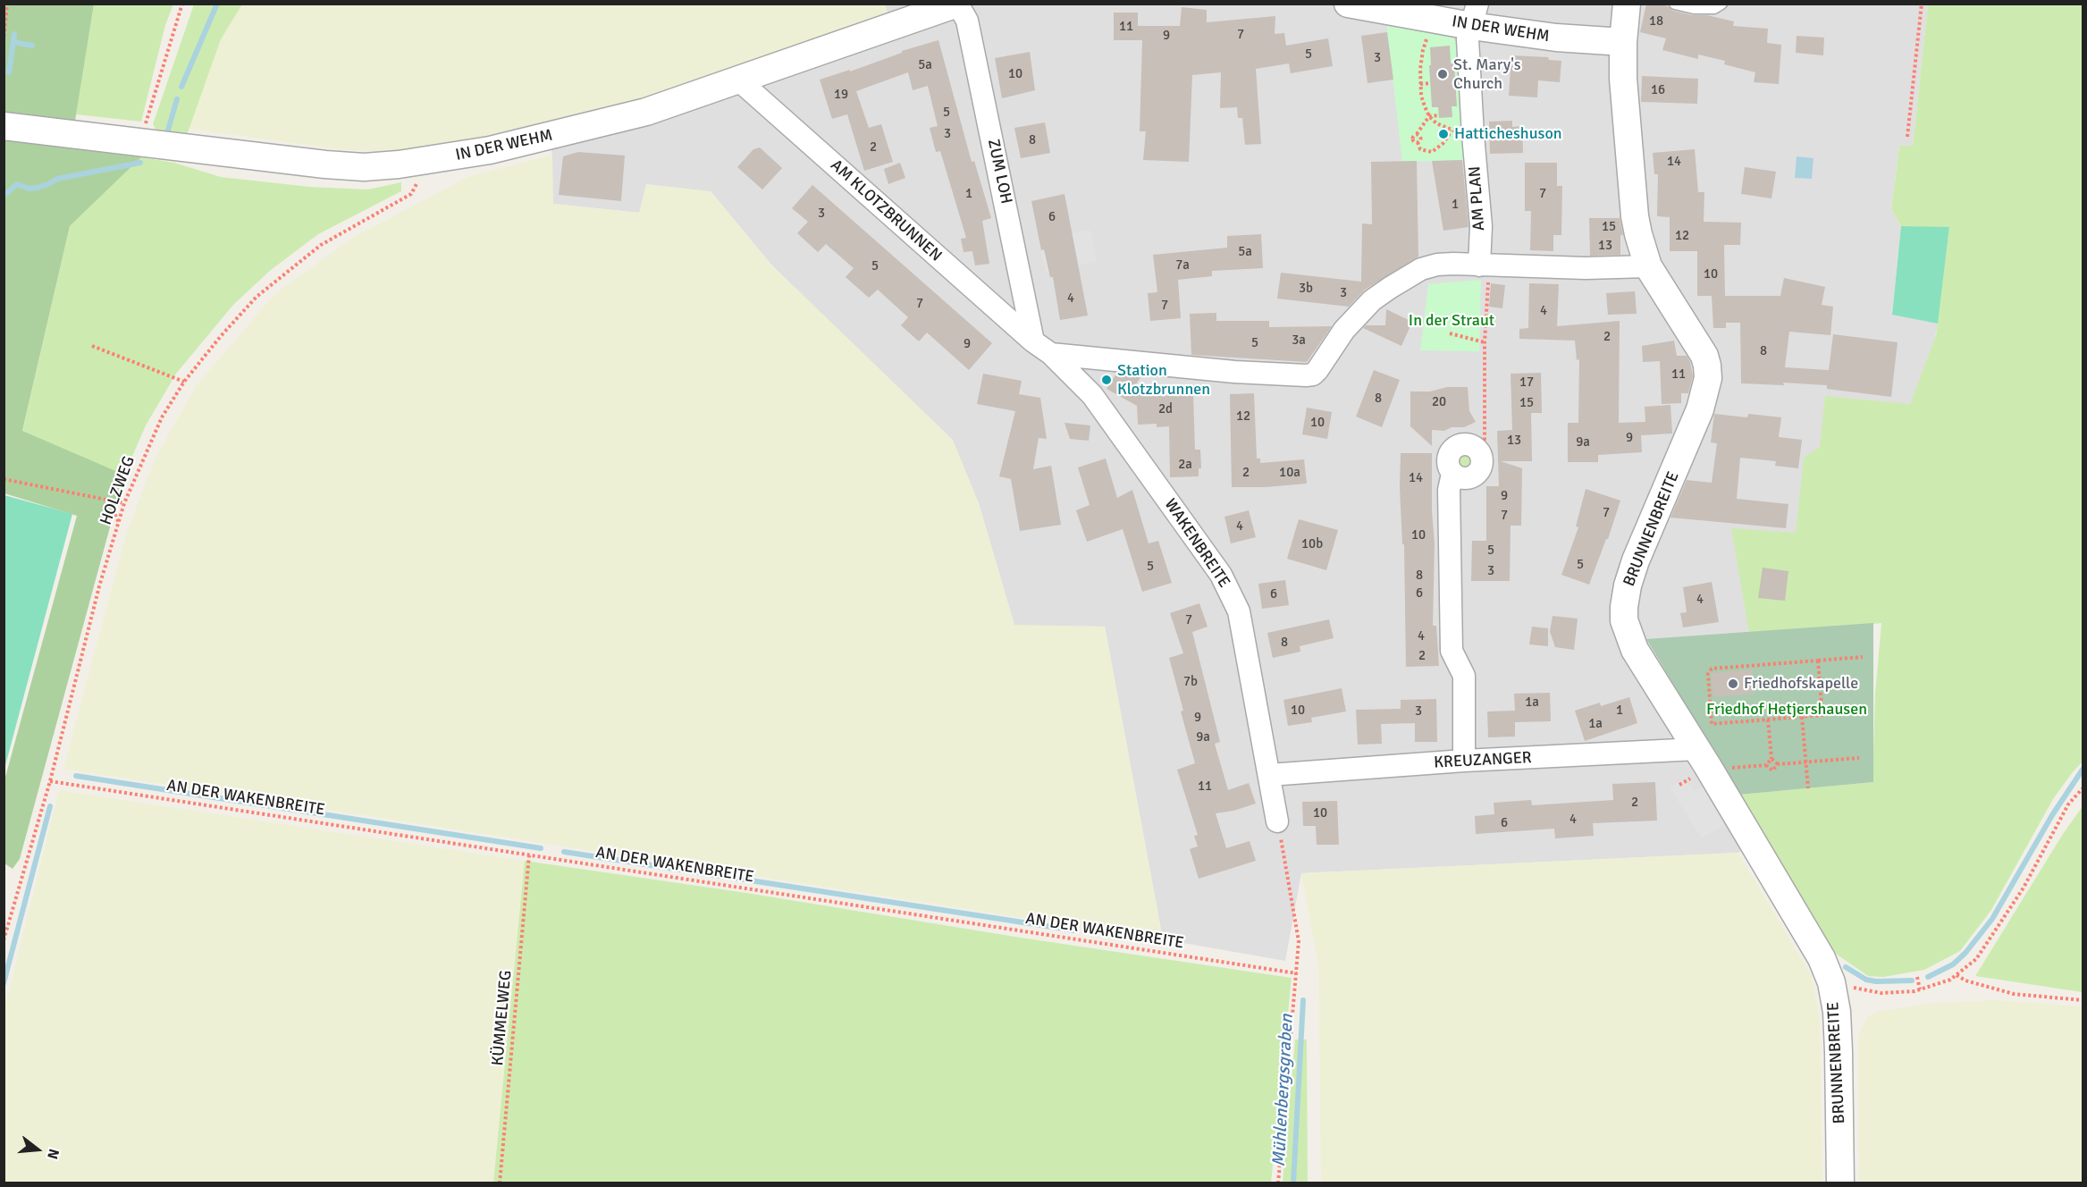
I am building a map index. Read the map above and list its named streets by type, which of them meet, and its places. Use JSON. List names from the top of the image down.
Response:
{
  "streets": {
    "street": [
      "IN DER WEHM",
      "ZUM LOH",
      "AM PLAN",
      "AM KLOTZBRUNNEN",
      "BRUNNENBREITE",
      "WAKENBREITE",
      "KREUZANGER"
    ],
    "path": ["HOLZWEG", "AN DER WAKENBREITE", "KÜMMELWEG"]
  },
  "crossings": [
    ["IN DER WEHM", "ZUM LOH"],
    ["IN DER WEHM", "AM PLAN"],
    ["IN DER WEHM", "AM KLOTZBRUNNEN"],
    ["IN DER WEHM", "HOLZWEG"],
    ["IN DER WEHM", "BRUNNENBREITE"],
    ["ZUM LOH", "AM KLOTZBRUNNEN"],
    ["ZUM LOH", "WAKENBREITE"],
    ["AM KLOTZBRUNNEN", "WAKENBREITE"],
    ["HOLZWEG", "AN DER WAKENBREITE"],
    ["BRUNNENBREITE", "KREUZANGER"],
    ["WAKENBREITE", "KREUZANGER"],
    ["AN DER WAKENBREITE", "KÜMMELWEG"]
  ],
  "water": ["Mühlenbergsgraben"],
  "parks": ["In der Straut", "Friedhof Hetjershausen"],
  "places": [
    "St. Mary's Church",
    "Hatticheshuson",
    "Station Klotzbrunnen",
    "Friedhofskapelle"
  ],
  "house_numbers": [
    "18",
    "11",
    "7",
    "9",
    "5",
    "3",
    "5a",
    "10",
    "16",
    "19",
    "5",
    "3",
    "8",
    "2",
    "14",
    "1",
    "7",
    "1",
    "3",
    "6",
    "15",
    "12",
    "13",
    "5a",
    "7a",
    "5",
    "10",
    "3b",
    "3",
    "4",
    "7",
    "7",
    "4",
    "2",
    "3a",
    "5",
    "9",
    "8",
    "11",
    "17",
    "8",
    "20",
    "15",
    "2d",
    "12",
    "10",
    "9",
    "13",
    "9a",
    "2a",
    "2",
    "10a",
    "14",
    "9",
    "7",
    "7",
    "4",
    "10",
    "10b",
    "5",
    "5",
    "5",
    "3",
    "8",
    "6",
    "6",
    "4",
    "7",
    "4",
    "8",
    "2",
    "7b",
    "1a",
    "10",
    "1",
    "3",
    "9",
    "1a",
    "9a",
    "11",
    "2",
    "10",
    "4",
    "6"
  ],
  "north": "right"
}
